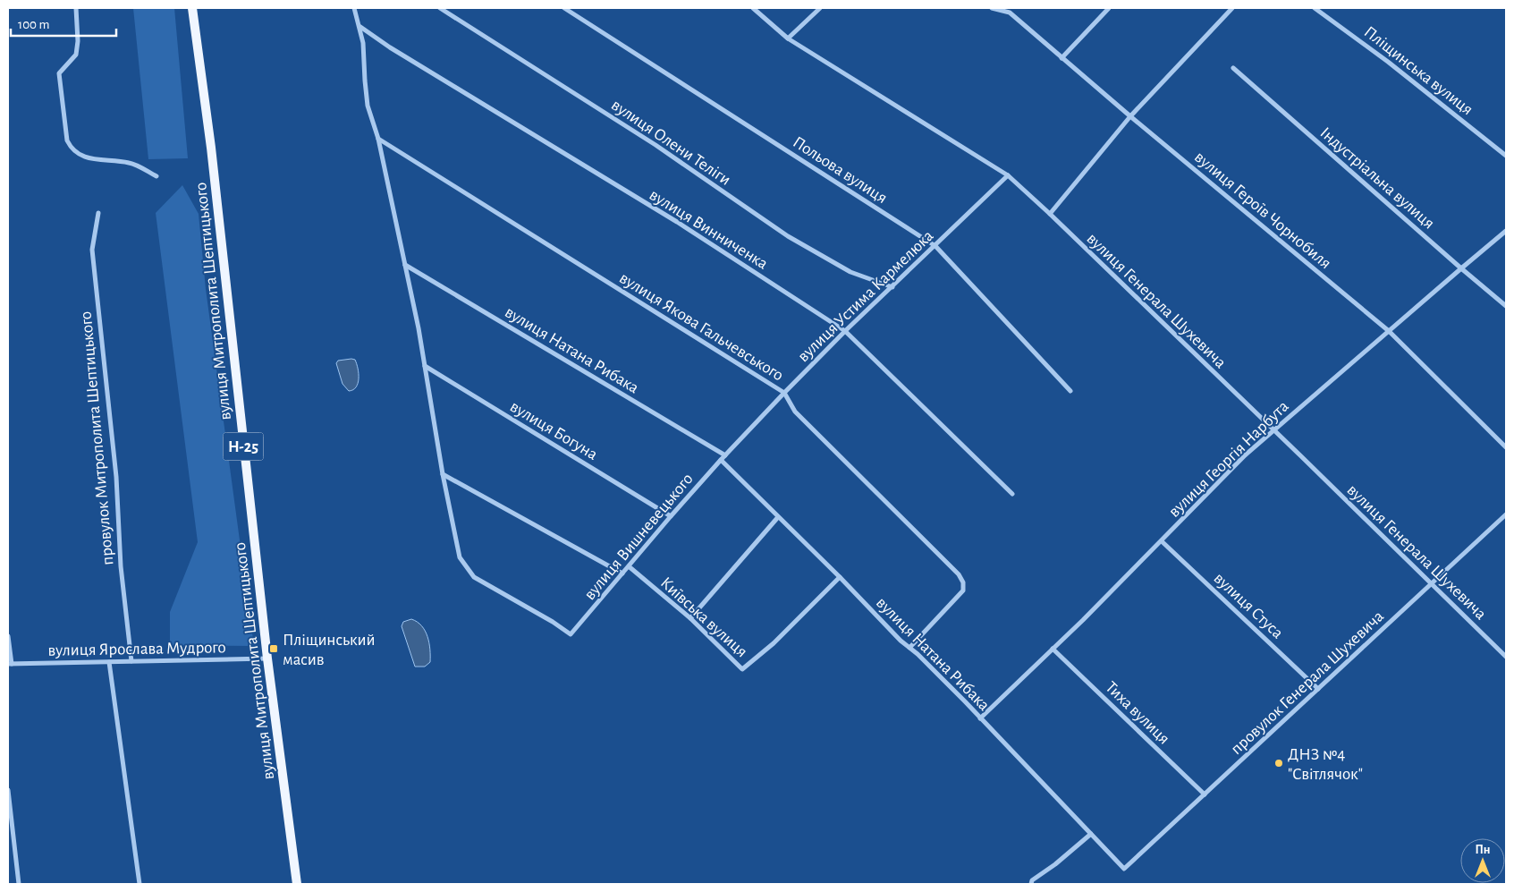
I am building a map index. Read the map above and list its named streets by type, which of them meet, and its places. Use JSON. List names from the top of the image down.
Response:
{
  "streets": {
    "main road": ["вулиця Митрополита Шептицького", "Н-25"],
    "street": [
      "Пліщинська вулиця",
      "вулиця Олени Теліги",
      "Польова вулиця",
      "Індустріальна вулиця",
      "вулиця Героїв Чорнобиля",
      "вулиця Винниченка",
      "вулиця Устима Кармелюка",
      "вулиця Генерала Шухевича",
      "вулиця Якова Гальчевського",
      "вулиця Натана Рибака",
      "вулиця Богуна",
      "провулок Митрополита Шептицького",
      "вулиця Георгія Нарбута",
      "вулиця Вишневецького",
      "вулиця Стуса",
      "Київська вулиця",
      "вулиця Ярослава Мудрого",
      "провулок Генерала Шухевича",
      "Тиха вулиця"
    ]
  },
  "crossings": [
    ["вулиця Олени Теліги", "вулиця Устима Кармелюка"],
    ["Польова вулиця", "вулиця Устима Кармелюка"],
    ["Індустріальна вулиця", "вулиця Георгія Нарбута"],
    ["вулиця Героїв Чорнобиля", "вулиця Георгія Нарбута"],
    ["вулиця Винниченка", "вулиця Устима Кармелюка"],
    ["вулиця Устима Кармелюка", "вулиця Генерала Шухевича"],
    ["вулиця Устима Кармелюка", "вулиця Якова Гальчевського"],
    ["вулиця Устима Кармелюка", "вулиця Натана Рибака"],
    ["вулиця Устима Кармелюка", "вулиця Вишневецького"],
    ["вулиця Генерала Шухевича", "вулиця Георгія Нарбута"],
    ["вулиця Генерала Шухевича", "провулок Генерала Шухевича"],
    ["вулиця Митрополита Шептицького", "вулиця Ярослава Мудрого"],
    ["вулиця Якова Гальчевського", "вулиця Натана Рибака"],
    ["вулиця Натана Рибака", "вулиця Георгія Нарбута"],
    ["вулиця Натана Рибака", "вулиця Вишневецького"],
    ["вулиця Натана Рибака", "Київська вулиця"],
    ["вулиця Натана Рибака", "провулок Генерала Шухевича"],
    ["вулиця Богуна", "вулиця Вишневецького"],
    ["провулок Митрополита Шептицького", "вулиця Ярослава Мудрого"],
    ["вулиця Георгія Нарбута", "вулиця Стуса"],
    ["вулиця Георгія Нарбута", "Тиха вулиця"],
    ["вулиця Вишневецького", "Київська вулиця"],
    ["вулиця Стуса", "провулок Генерала Шухевича"],
    ["провулок Генерала Шухевича", "Тиха вулиця"]
  ],
  "places": {
    "transit": ["Пліщинський масив"],
    "other": ["ДНЗ №4 \"Світлячок\""]
  },
  "scale_bar": "100 m",
  "north": "top"
}
